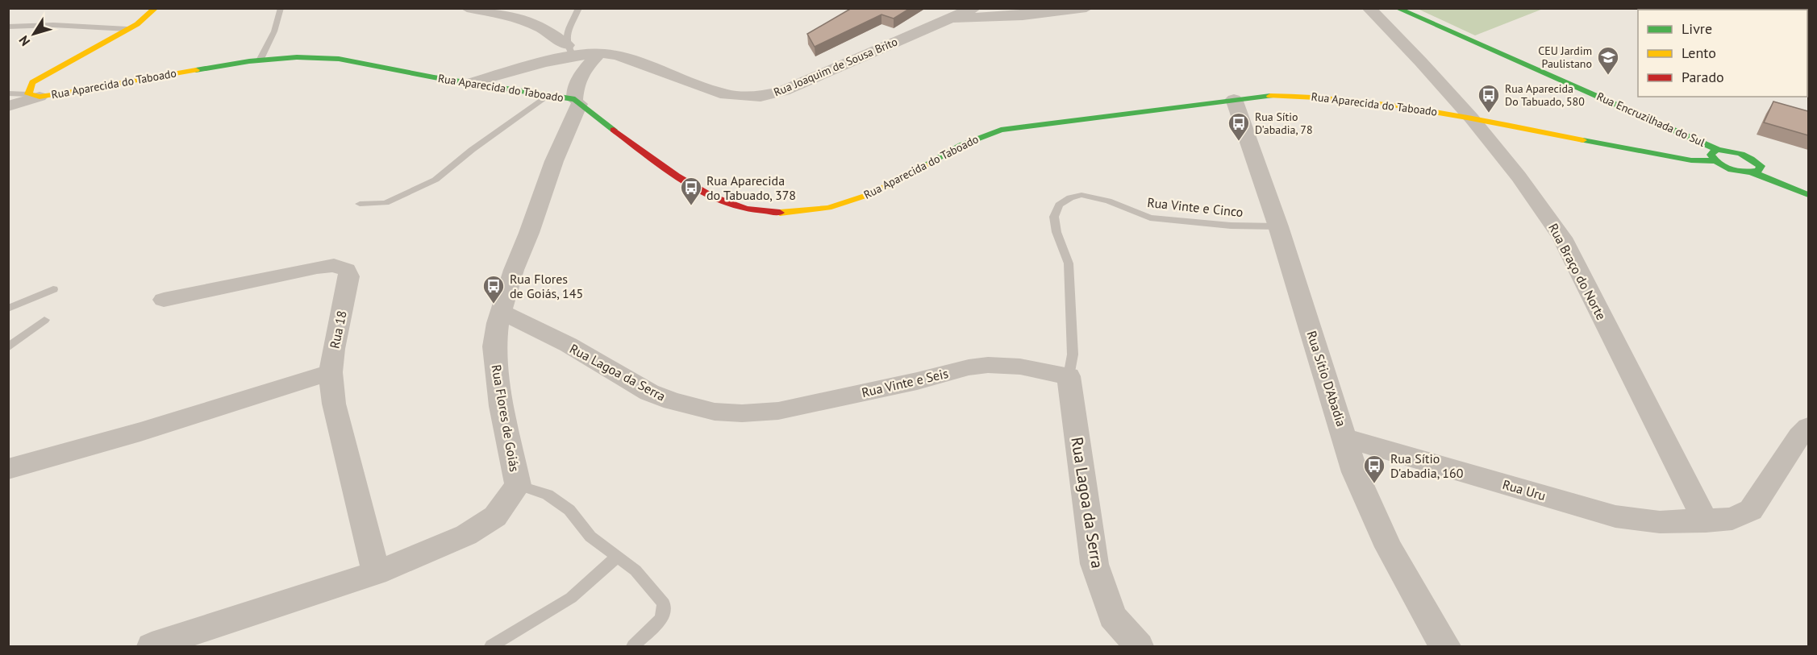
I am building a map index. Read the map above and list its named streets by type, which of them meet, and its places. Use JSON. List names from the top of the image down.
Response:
{
  "streets": {
    "street": [
      "Rua Joaquim de Sousa Brito",
      "Rua Aparecida do Taboado",
      "Rua Encruzilhada do Sul",
      "Rua Braço do Norte",
      "Rua 18",
      "Rua Lagoa da Serra",
      "Rua Sítio D'Abadia",
      "Rua Vinte e Seis",
      "Rua Flores de Goiás",
      "Rua Uru"
    ],
    "lane": ["Rua Vinte e Cinco"]
  },
  "crossings": [
    ["Rua Joaquim de Sousa Brito", "Rua Aparecida do Taboado"],
    ["Rua Joaquim de Sousa Brito", "Rua Flores de Goiás"],
    ["Rua Aparecida do Taboado", "Rua Braço do Norte"],
    ["Rua Aparecida do Taboado", "Rua Sítio D'Abadia"],
    ["Rua Aparecida do Taboado", "Rua Flores de Goiás"],
    ["Rua Vinte e Cinco", "Rua Lagoa da Serra"],
    ["Rua Vinte e Cinco", "Rua Sítio D'Abadia"],
    ["Rua Vinte e Cinco", "Rua Vinte e Seis"],
    ["Rua Braço do Norte", "Rua Uru"],
    ["Rua 18", "Rua Flores de Goiás"],
    ["Rua Lagoa da Serra", "Rua Vinte e Seis"],
    ["Rua Lagoa da Serra", "Rua Flores de Goiás"],
    ["Rua Sítio D'Abadia", "Rua Uru"]
  ],
  "places": {
    "school or university": ["CEU Jardim Paulistano"],
    "bus stop": [
      "Rua Aparecida Do Tabuado, 580",
      "Rua Sítio D'abadia, 78",
      "Rua Aparecida do Tabuado, 378",
      "Rua Flores de Goiás, 145",
      "Rua Sítio D'abadia, 160"
    ]
  },
  "legend": ["Livre", "Lento", "Parado"],
  "north": "bottom left"
}
